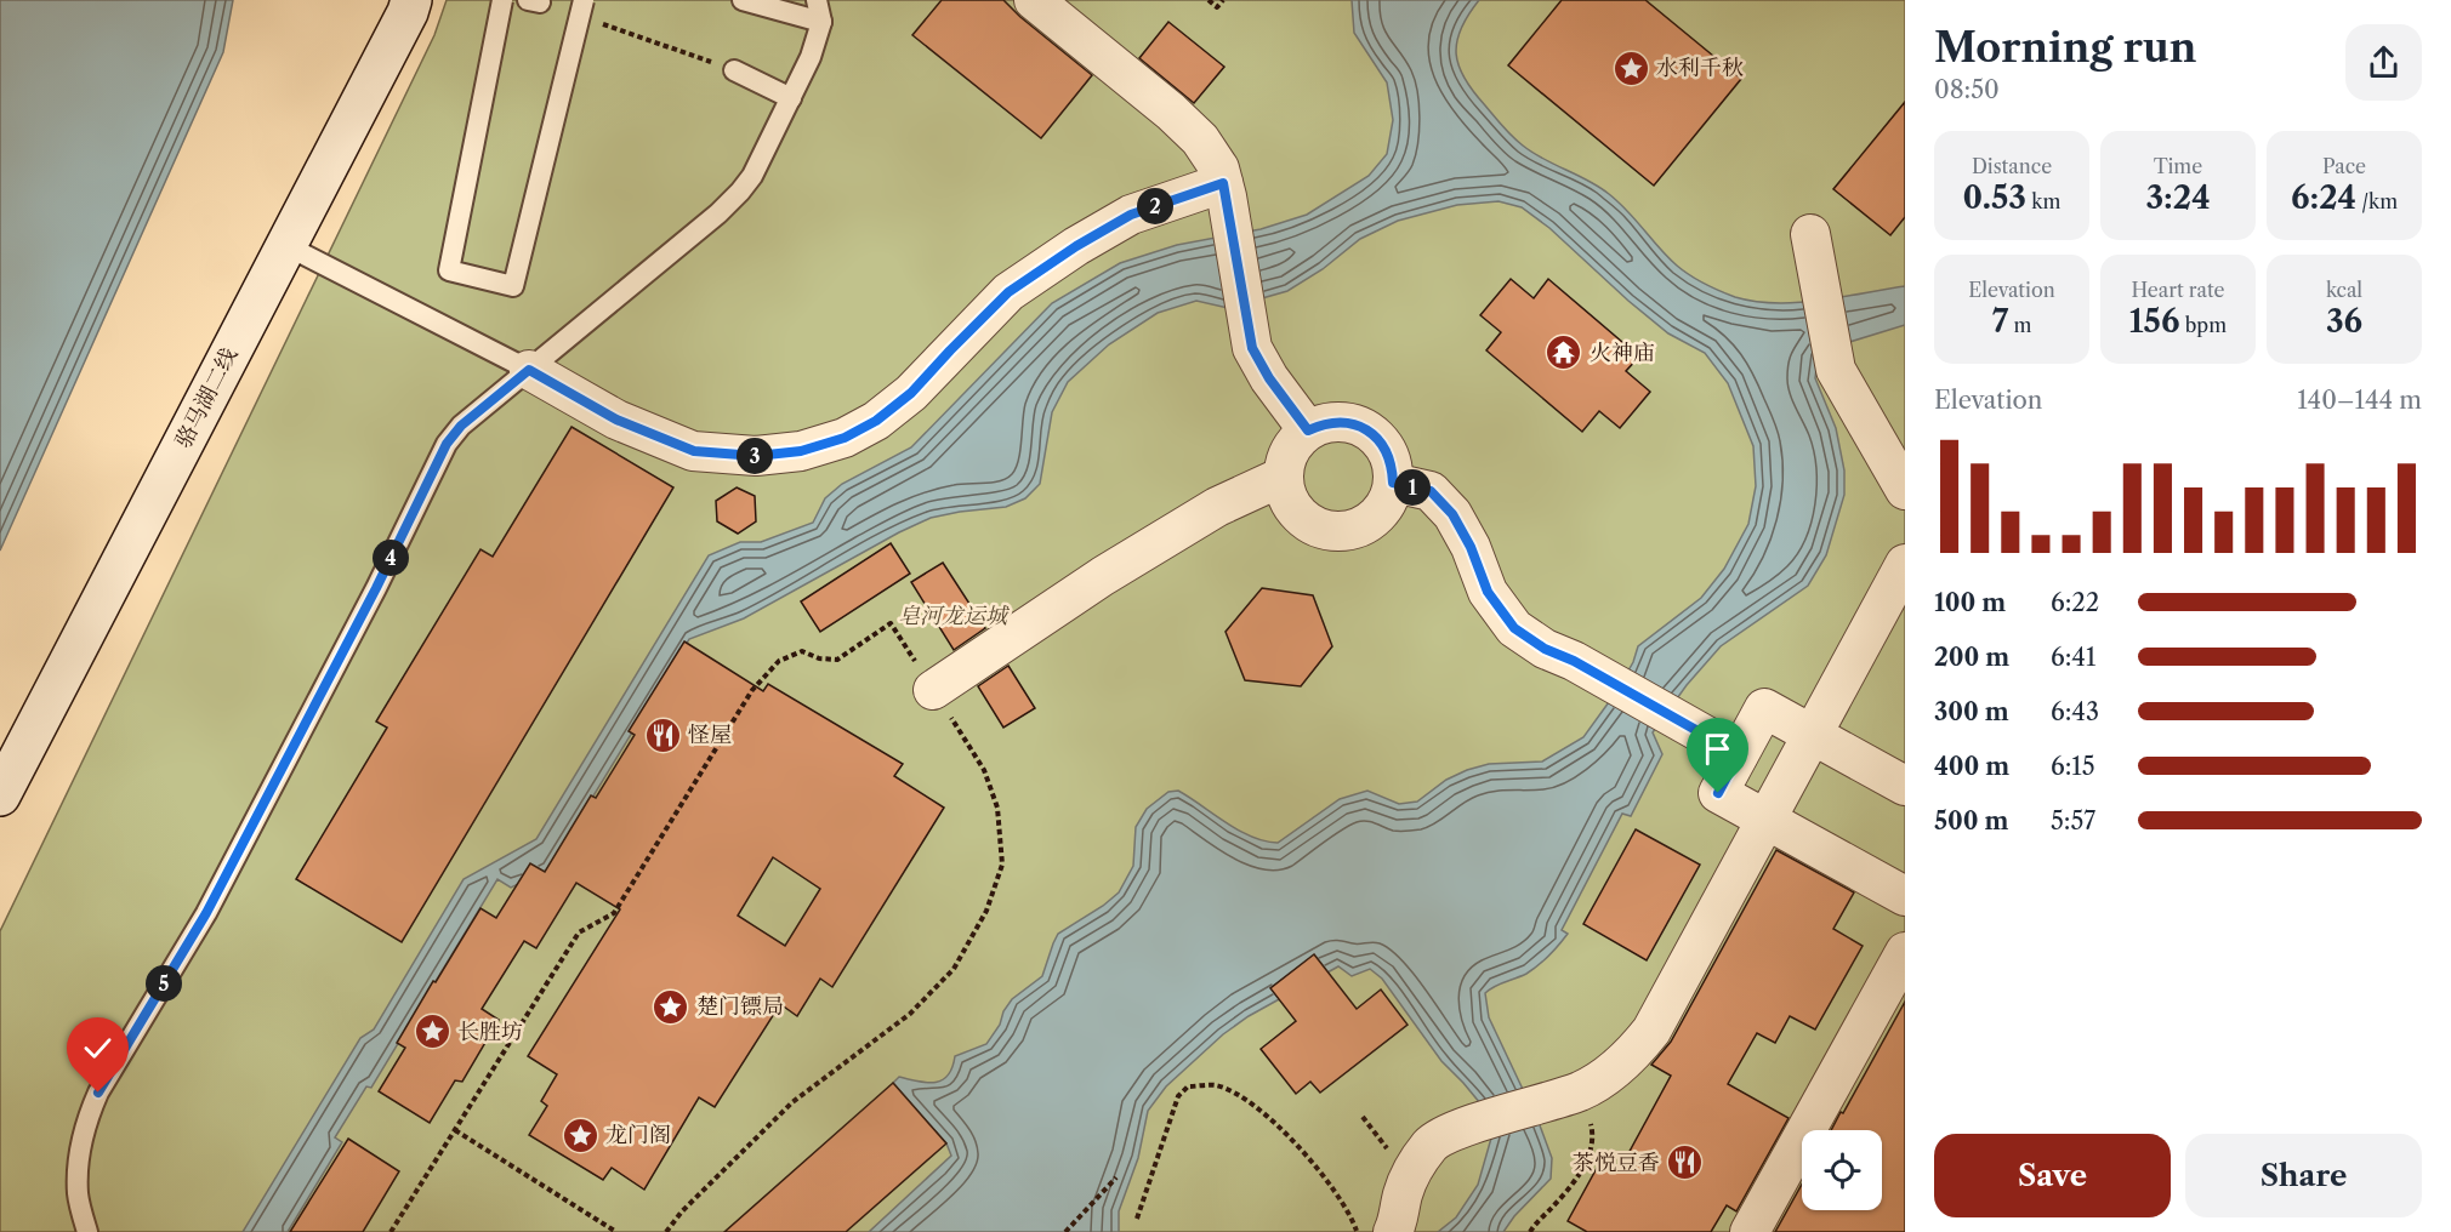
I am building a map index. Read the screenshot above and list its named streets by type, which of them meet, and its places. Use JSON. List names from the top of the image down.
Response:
{
  "streets": {
    "street": ["骆马湖二线"]
  },
  "parks": ["皂河龙运城"],
  "places": {
    "place": [
      "水利千秋",
      "楚门镖局",
      "长胜坊",
      "龙门阁"
    ],
    "temple": ["火神庙"],
    "restaurant": ["怪屋", "茶悦豆香"]
  },
  "page": {
    "heading": ["Morning run", "08:50"],
    "stats": [
      ["Distance", "0.53 km"],
      ["Time", "3:24"],
      ["Pace", "6:24 /km"],
      ["Elevation", "7 m"],
      ["Heart rate", "156 bpm"],
      ["kcal", "36"]
    ],
    "pins": [
      "2",
      "3",
      "1",
      "4",
      "5"
    ],
    "chart": ["Elevation", "140–144 m"],
    "list": [
      {
        "name": "100 m",
        "note": "6:22"
      },
      {
        "name": "200 m",
        "note": "6:41"
      },
      {
        "name": "300 m",
        "note": "6:43"
      },
      {
        "name": "400 m",
        "note": "6:15"
      },
      {
        "name": "500 m",
        "note": "5:57"
      }
    ],
    "buttons": ["Save", "Share"]
  }
}
